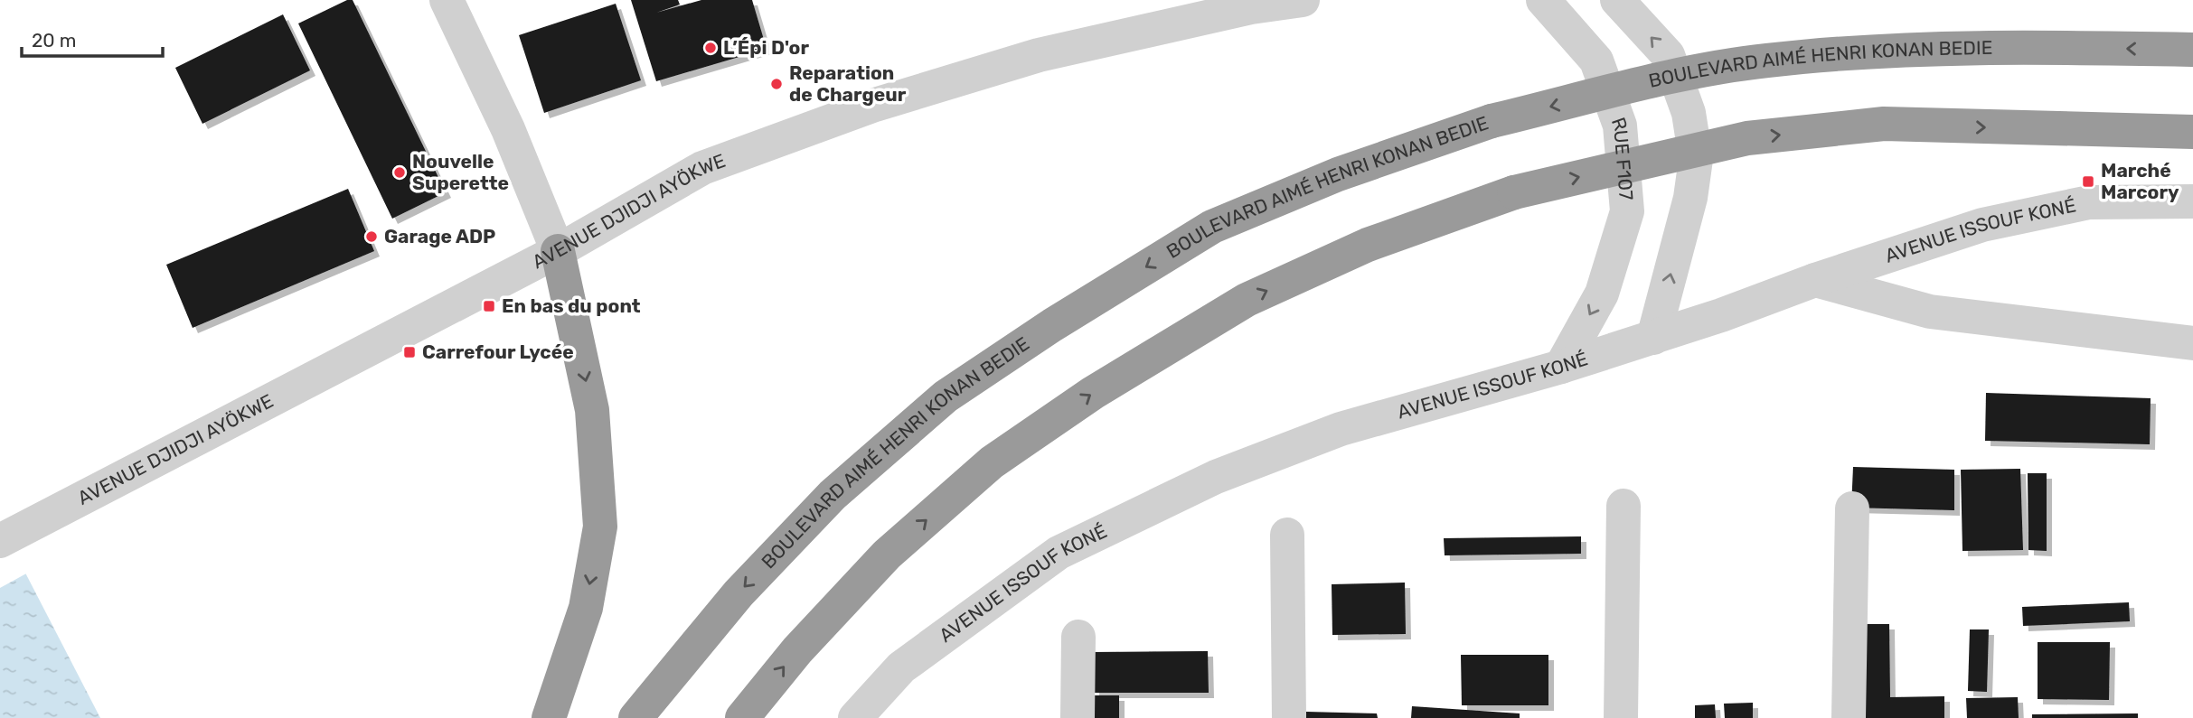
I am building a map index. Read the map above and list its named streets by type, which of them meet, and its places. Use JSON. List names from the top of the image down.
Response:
{
  "streets": {
    "highway": ["BOULEVARD AIMÉ HENRI KONAN BEDIE"],
    "street": ["RUE F107", "AVENUE DJIDJI AYÖKWE", "AVENUE ISSOUF KONÉ"]
  },
  "crossings": [
    ["RUE F107", "AVENUE ISSOUF KONÉ"]
  ],
  "places": {
    "other": [
      "L’Épi D'or",
      "Reparation de Chargeur",
      "Nouvelle Superette",
      "Garage ADP"
    ],
    "transit": ["Marché Marcory", "En bas du pont", "Carrefour Lycée"]
  },
  "scale_bar": "20 m"
}
